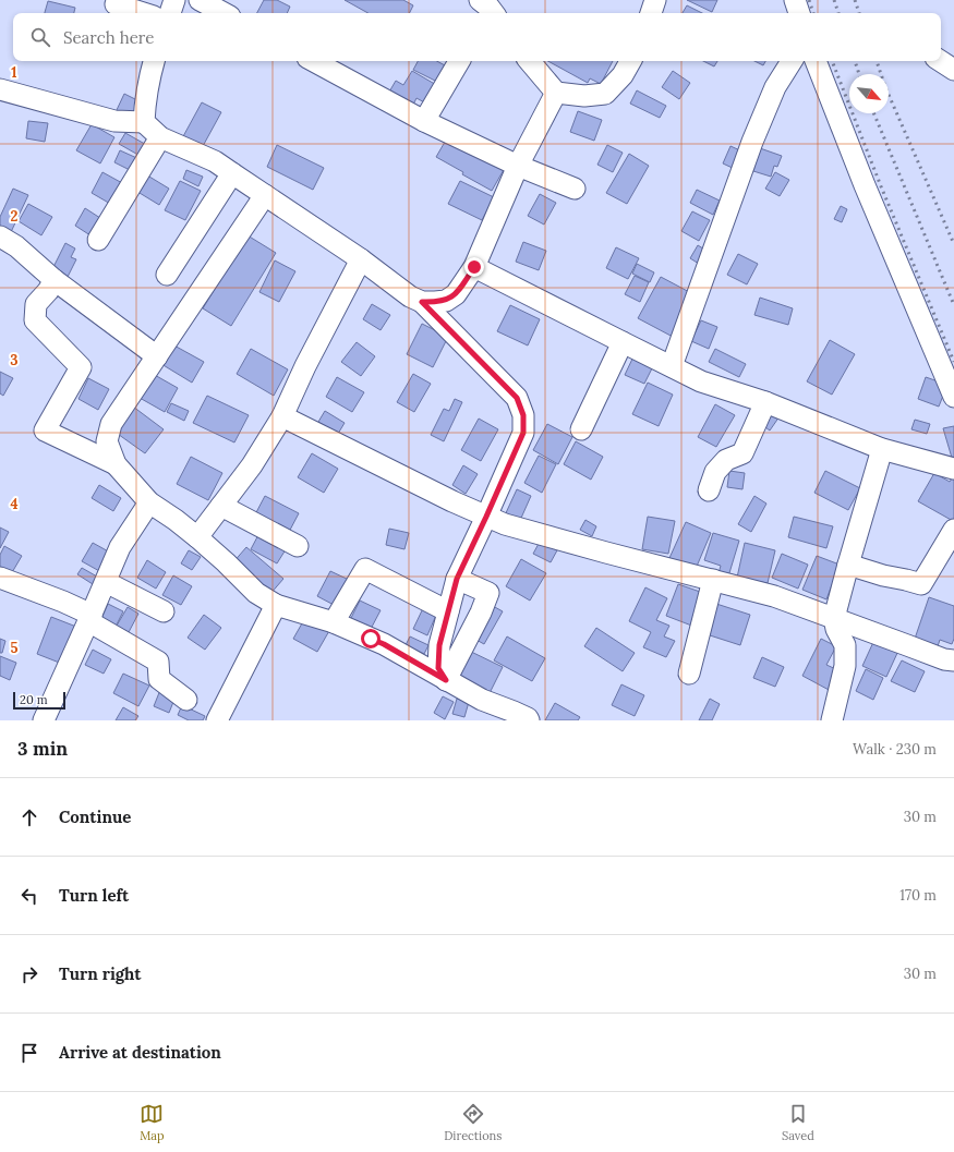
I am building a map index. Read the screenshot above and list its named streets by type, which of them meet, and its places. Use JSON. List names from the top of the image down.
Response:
{
  "scale_bar": "20 m",
  "north": "bottom right",
  "page": {
    "search": "Search here",
    "scale": "20 m",
    "heading": ["3 min", "Walk · 230 m"],
    "list": [
      ["Continue", "30 m"],
      ["Turn left", "170 m"],
      ["Turn right", "30 m"],
      "Arrive at destination"
    ],
    "nav": ["Map", "Directions", "Saved"]
  },
  "grid": {
    "rows": [
      "1",
      "2",
      "3",
      "4",
      "5"
    ]
  }
}
